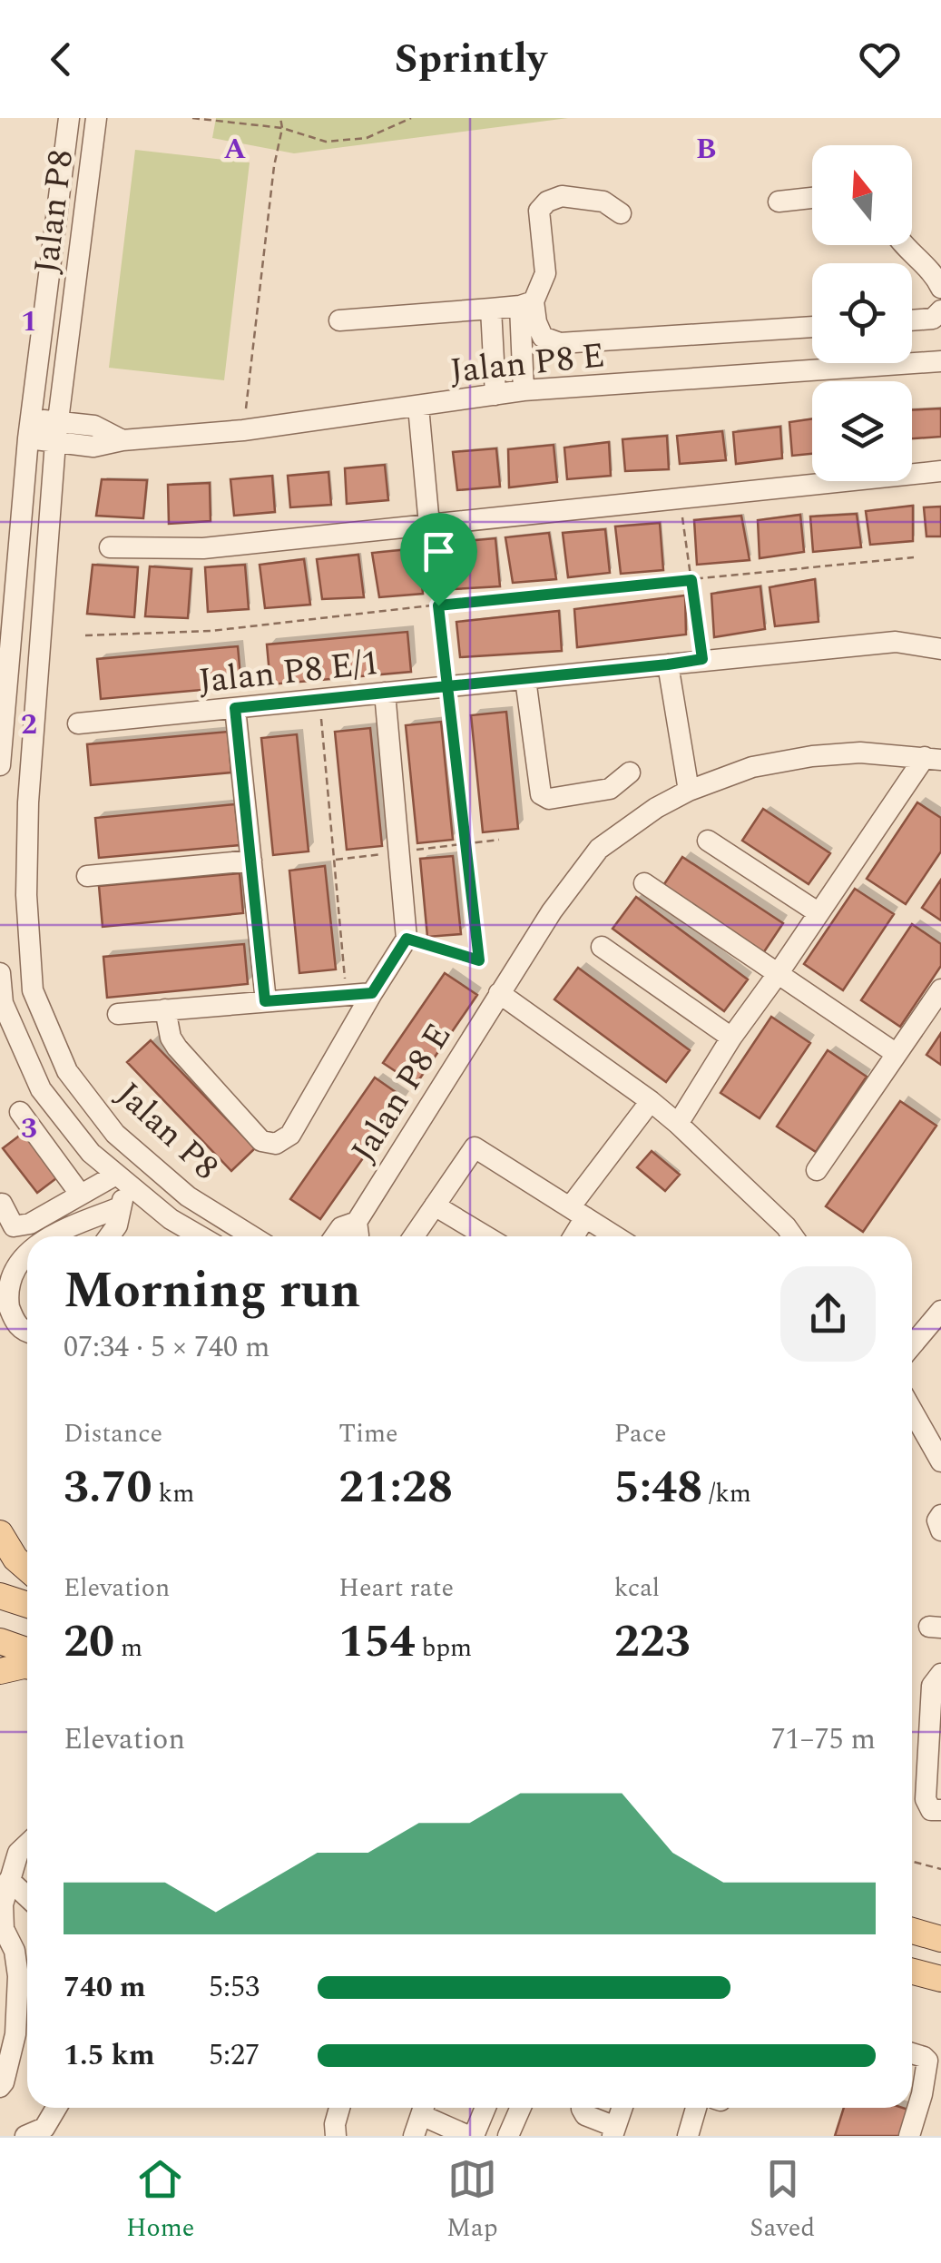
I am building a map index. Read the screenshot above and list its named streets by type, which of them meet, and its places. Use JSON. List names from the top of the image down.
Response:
{
  "streets": {
    "street": ["Jalan P8", "Jalan P8 E", "Jalan P8 E/1"]
  },
  "crossings": [
    ["Jalan P8", "Jalan P8 E"]
  ],
  "north": "top",
  "page": {
    "header": "Sprintly",
    "heading": ["Morning run", "07:34 · 5 × 740 m"],
    "stats": [
      ["Distance", "3.70 km"],
      ["Time", "21:28"],
      ["Pace", "5:48 /km"],
      ["Elevation", "20 m"],
      ["Heart rate", "154 bpm"],
      ["kcal", "223"]
    ],
    "chart": ["Elevation", "71–75 m"],
    "list": [
      {
        "name": "740 m",
        "note": "5:53"
      },
      {
        "name": "1.5 km",
        "note": "5:27"
      }
    ],
    "tabs": ["Home", "Map", "Saved"]
  },
  "grid": {
    "columns": ["A", "B"],
    "rows": ["1", "2", "3"]
  }
}
